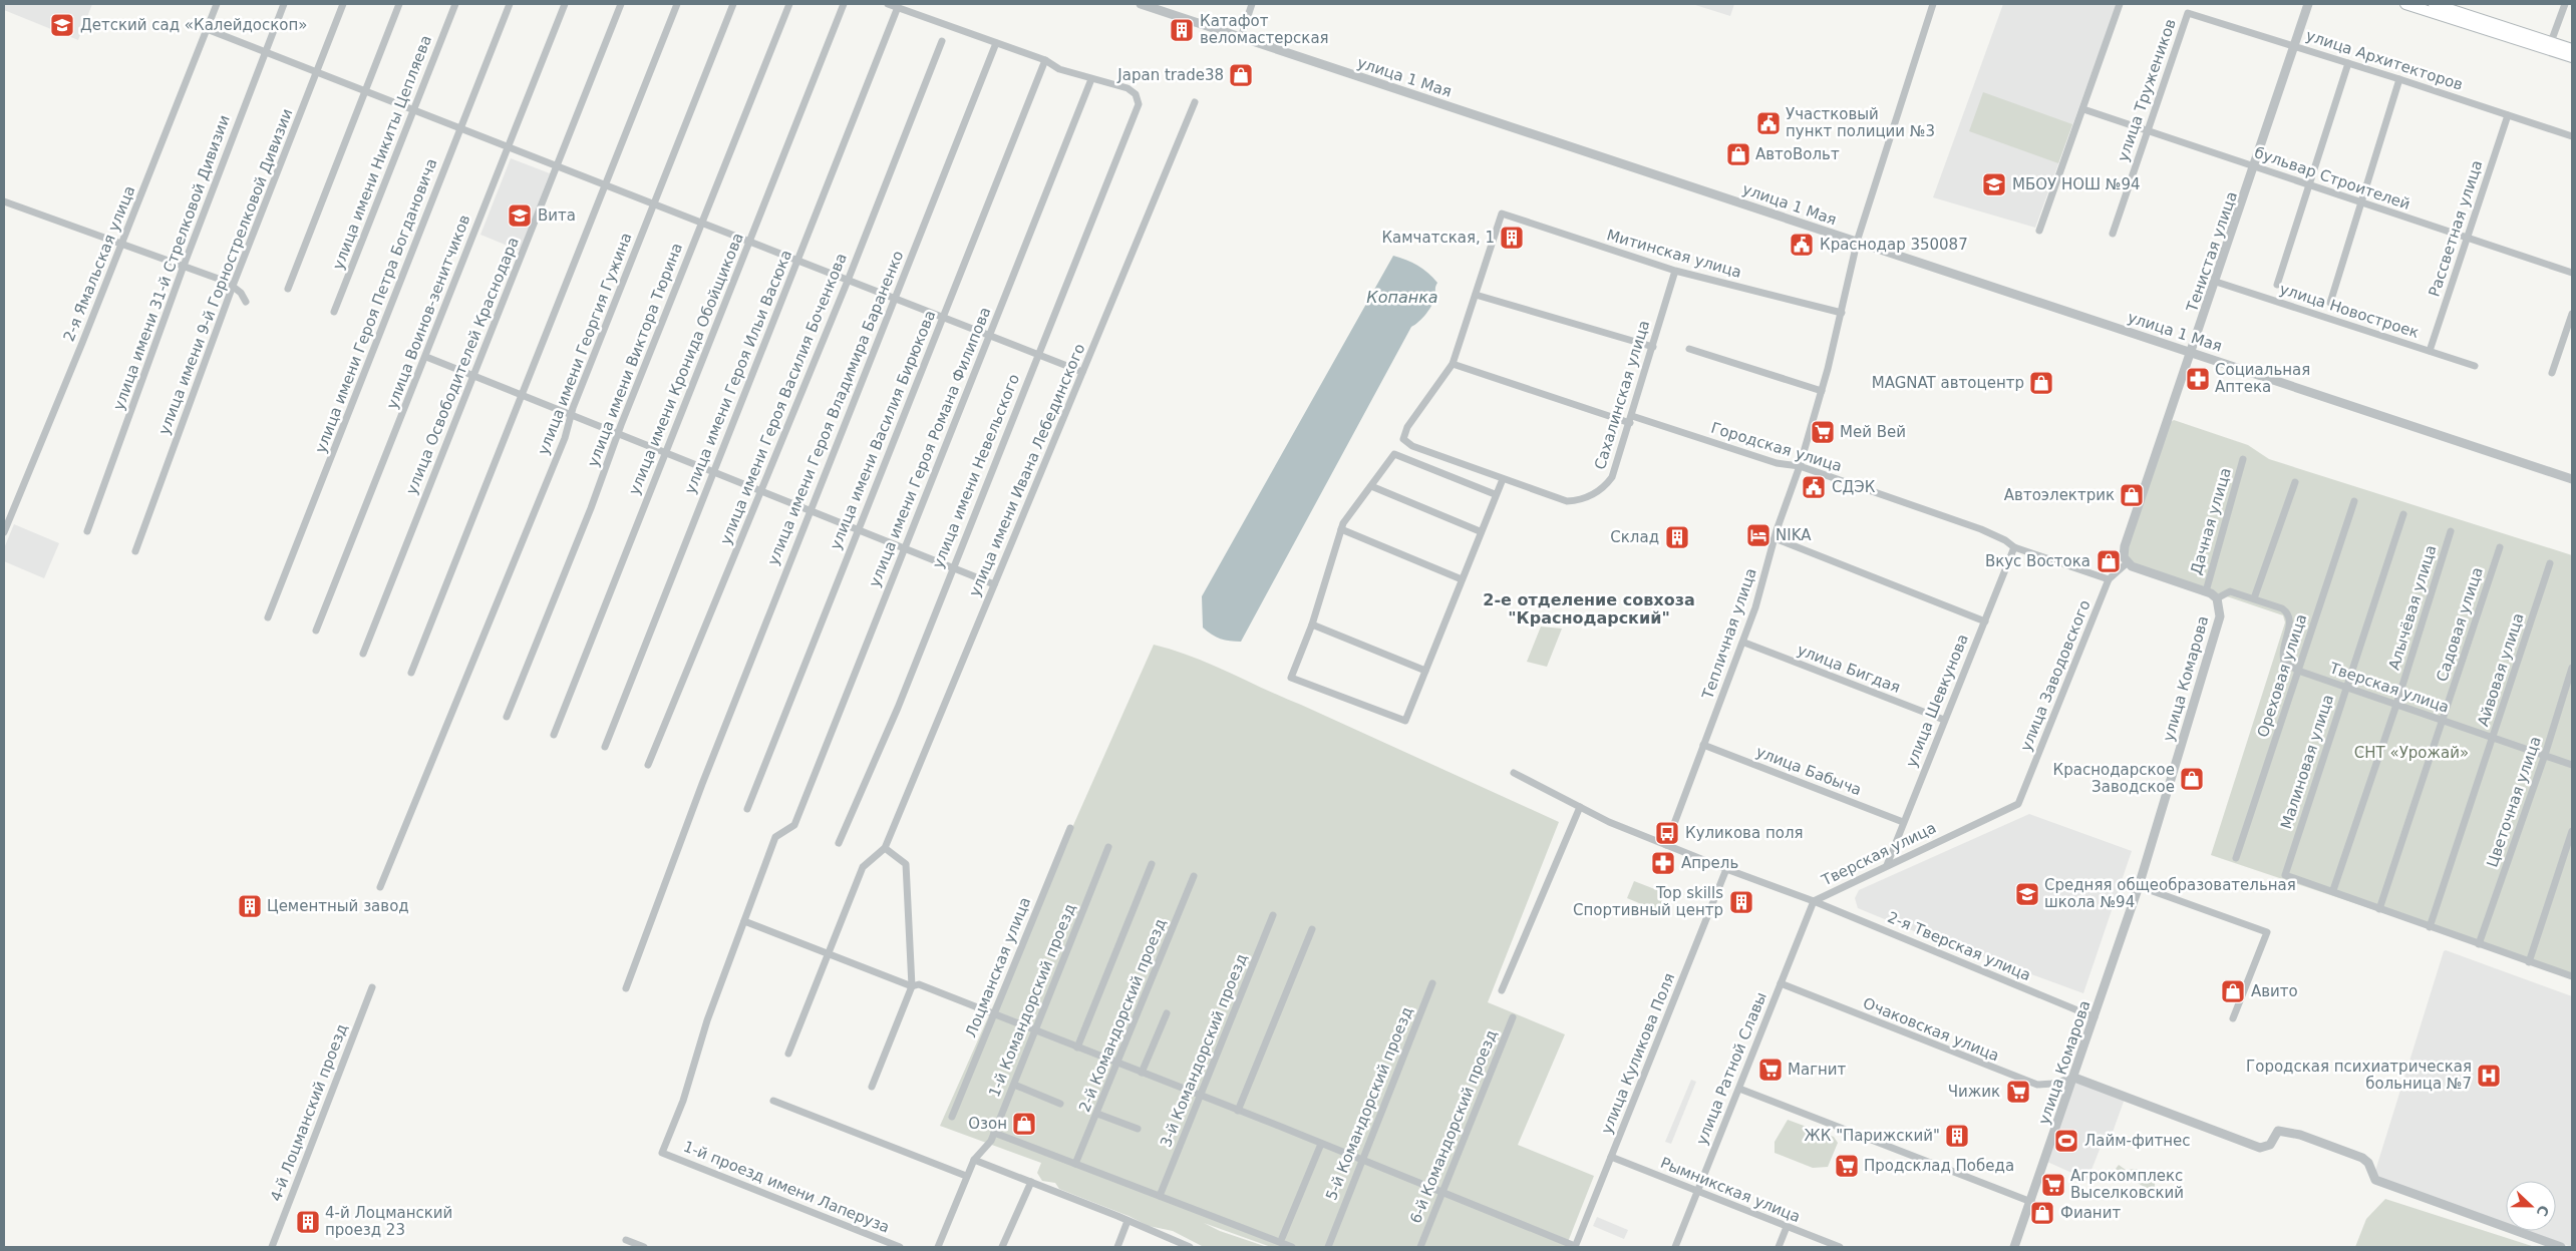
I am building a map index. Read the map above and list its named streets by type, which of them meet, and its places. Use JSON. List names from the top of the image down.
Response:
{
  "streets": {
    "street": [
      "улица Архитекторов",
      "улица 1 Мая",
      "улица Тружеников",
      "улица имени Никиты Цепляева",
      "бульвар Строителей",
      "Рассветная улица",
      "Тенистая улица",
      "Митинская улица",
      "улица имени 31-й Стрелковой Дивизии",
      "2-я Ямальская улица",
      "улица имени 9-й Горнострелковой Дивизии",
      "улица имени Героя Петра Богдановича",
      "улица Новостроек",
      "улица Воинов-зенитчиков",
      "улица имени Георгия Гужина",
      "улица имени Виктора Тюрина",
      "улица имени Кронида Обойщикова",
      "улица Освободителей Краснодара",
      "улица имени Героя Ильи Васюка",
      "Сахалинская улица",
      "улица имени Героя Василия Боченкова",
      "улица имени Героя Владимира Бараненко",
      "улица имени Василия Бирюкова",
      "улица имени Героя Романа Филипова",
      "Городская улица",
      "улица имени Ивана Лебединского",
      "улица имени Невельского",
      "Дачная улица",
      "Алычёвая улица",
      "Садовая улица",
      "Тепличная улица",
      "улица Бигдая",
      "Айвовая улица",
      "улица Заводовского",
      "Ореховая улица",
      "улица Комарова",
      "Тверская улица",
      "улица Шевкунова",
      "Малиновая улица",
      "улица Бабыча",
      "Цветочная улица",
      "2-я Тверская улица",
      "Лоцманская улица",
      "1-й Командорский проезд",
      "2-й Командорский проезд",
      "Очаковская улица",
      "3-й Командорский проезд",
      "улица Куликова Поля",
      "улица Ратной Славы",
      "5-й Командорский проезд",
      "4-й Лоцманский проезд",
      "6-й Командорский проезд",
      "1-й проезд имени Лаперуза",
      "Рымникская улица"
    ]
  },
  "crossings": [
    ["улица Архитекторов", "улица Тружеников"],
    ["улица Архитекторов", "Рассветная улица"],
    ["улица Архитекторов", "Тенистая улица"],
    ["улица 1 Мая", "Тенистая улица"],
    ["улица 1 Мая", "Тепличная улица"],
    ["улица Тружеников", "бульвар Строителей"],
    ["бульвар Строителей", "Рассветная улица"],
    ["бульвар Строителей", "Тенистая улица"],
    ["Рассветная улица", "улица Новостроек"],
    ["Тенистая улица", "улица Новостроек"],
    ["Тенистая улица", "улица Заводовского"],
    ["Митинская улица", "Сахалинская улица"],
    ["Митинская улица", "Тепличная улица"],
    ["Сахалинская улица", "Городская улица"],
    ["улица имени Героя Романа Филипова", "улица имени Невельского"],
    ["улица имени Героя Романа Филипова", "1-й проезд имени Лаперуза"],
    ["Городская улица", "Тепличная улица"],
    ["Городская улица", "улица Заводовского"],
    ["Городская улица", "улица Шевкунова"],
    ["Алычёвая улица", "Тверская улица"],
    ["Алычёвая улица", "Малиновая улица"],
    ["Садовая улица", "Тверская улица"],
    ["Тепличная улица", "улица Бигдая"],
    ["Тепличная улица", "Тверская улица"],
    ["Тепличная улица", "улица Бабыча"],
    ["улица Бигдая", "улица Шевкунова"],
    ["Айвовая улица", "Тверская улица"],
    ["улица Заводовского", "Тверская улица"],
    ["Ореховая улица", "Тверская улица"],
    ["улица Комарова", "Тверская улица"],
    ["улица Комарова", "2-я Тверская улица"],
    ["улица Комарова", "Очаковская улица"],
    ["Тверская улица", "улица Шевкунова"],
    ["Тверская улица", "Малиновая улица"],
    ["Тверская улица", "Цветочная улица"],
    ["Тверская улица", "2-я Тверская улица"],
    ["Тверская улица", "улица Куликова Поля"],
    ["Тверская улица", "улица Ратной Славы"],
    ["улица Шевкунова", "улица Бабыча"],
    ["2-я Тверская улица", "улица Ратной Славы"],
    ["Очаковская улица", "улица Ратной Славы"],
    ["улица Куликова Поля", "Рымникская улица"],
    ["улица Ратной Славы", "Рымникская улица"]
  ],
  "districts": ["2-е отделение совхоза \"Краснодарский\""],
  "water": ["Копанка"],
  "parks": ["СНТ «Урожай»"],
  "places": {
    "school or university": [
      "Детский сад «Калейдоскоп»",
      "МБОУ НОШ №94",
      "Вита",
      "Средняя общеобразовательная школа №94"
    ],
    "building": [
      "Катафот веломастерская",
      "Камчатская, 1",
      "Склад",
      "Top skills Спортивный центр",
      "Цементный завод",
      "ЖК \"Парижский\"",
      "4-й Лоцманский проезд 23"
    ],
    "shop": [
      "Japan trade38",
      "АвтоВольт",
      "MAGNAT автоцентр",
      "Автоэлектрик",
      "Вкус Востока",
      "Краснодарское Заводское",
      "Авито",
      "Озон",
      "Фианит"
    ],
    "public building": ["Участковый пункт полиции №3", "Краснодар 350087", "СДЭК"],
    "pharmacy": ["Социальная Аптека", "Апрель"],
    "supermarket": [
      "Мей Вей",
      "Магнит",
      "Чижик",
      "Продсклад Победа",
      "Агрокомплекс Выселковский"
    ],
    "hotel": ["NIKA"],
    "bus stop": ["Куликова поля"],
    "hospital": ["Городская психиатрическая больница №7"],
    "sports": ["Лайм-фитнес"]
  },
  "north": "right"
}
